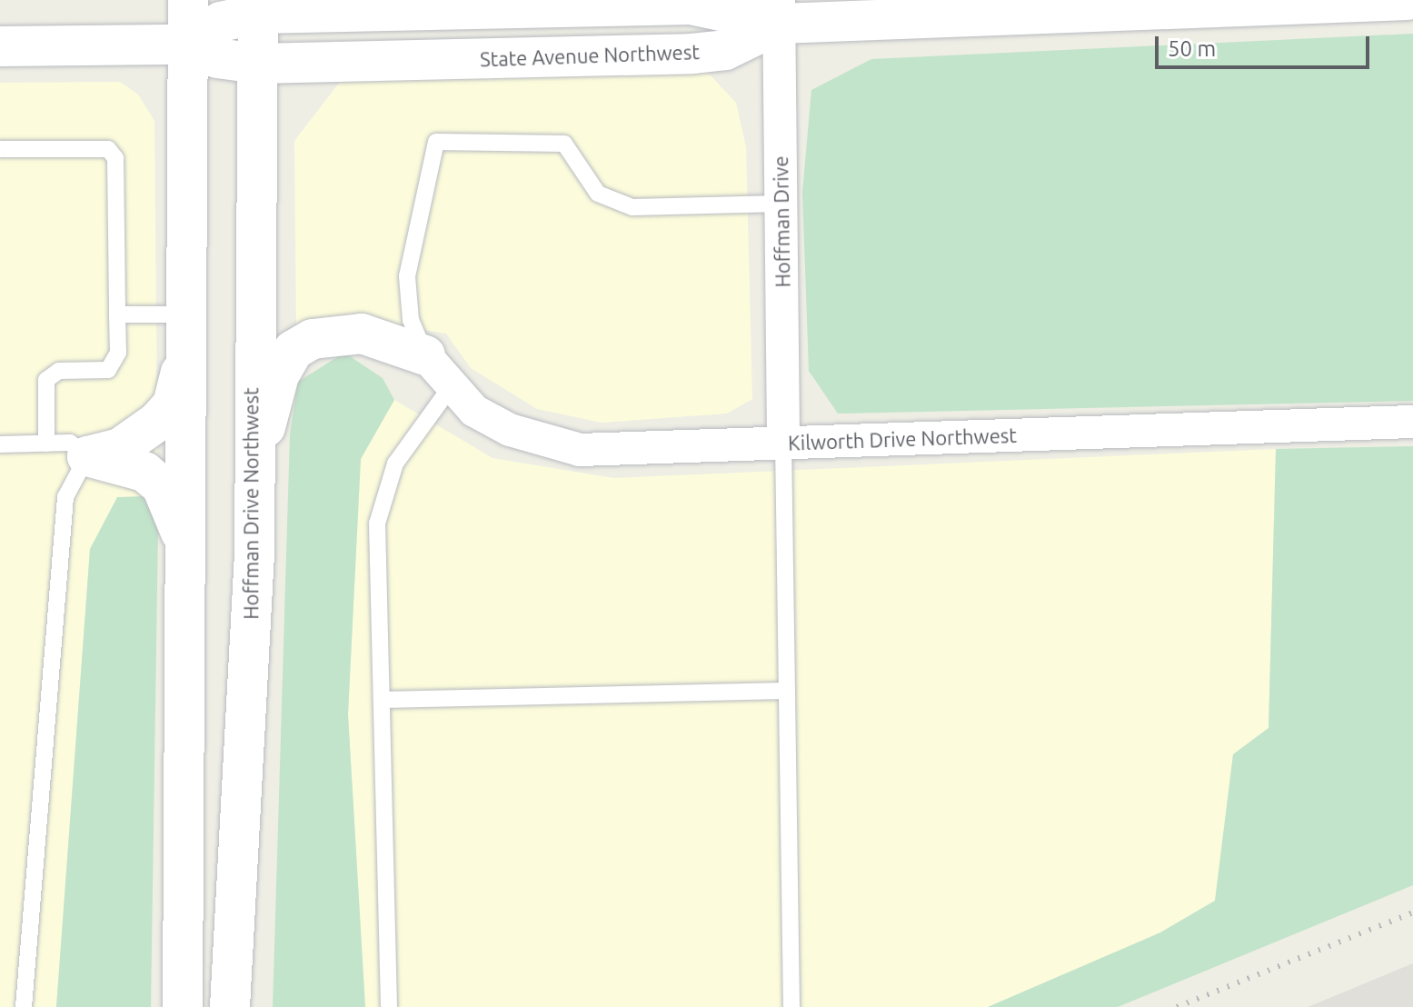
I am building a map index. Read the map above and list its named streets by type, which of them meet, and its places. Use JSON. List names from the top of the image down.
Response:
{
  "streets": {
    "main road": ["State Avenue Northwest", "Hoffman Drive Northwest"],
    "street": ["Hoffman Drive", "Kilworth Drive Northwest"]
  },
  "crossings": [
    ["State Avenue Northwest", "Hoffman Drive"],
    ["State Avenue Northwest", "Hoffman Drive Northwest"],
    ["Hoffman Drive", "Kilworth Drive Northwest"]
  ],
  "scale_bar": "50 m"
}
